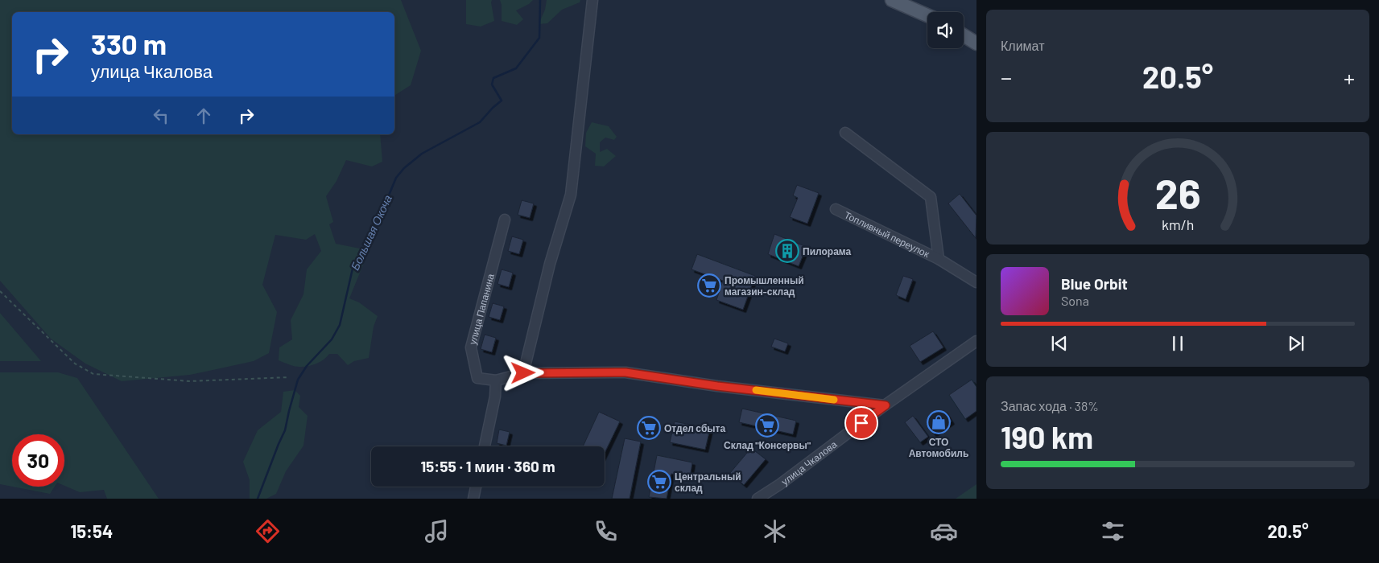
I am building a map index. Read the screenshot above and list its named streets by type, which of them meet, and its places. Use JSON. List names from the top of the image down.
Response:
{
  "streets": {
    "street": ["Топливный переулок", "улица Папанина", "улица Чкалова"]
  },
  "water": ["Большая Окоча"],
  "places": {
    "building": ["Пилорама"],
    "supermarket": [
      "Промышленный магазин-склад",
      "Склад \"Консервы\"",
      "Отдел сбыта",
      "Центральный склад"
    ],
    "shop": ["СТО Автомобиль"]
  },
  "page": {
    "tile": [
      "Климат",
      ["Запас хода · 38%", "190 km"]
    ],
    "turn": ["330 m", "улица Чкалова"],
    "heat": ["−", "20.5°", "+"],
    "song": ["Blue Orbit", "Sona"],
    "limit": "30",
    "trip": "15:55 · 1 мин · 360 m",
    "tabs": ["15:54", "20.5°"],
    "gauge": ["26", "km/h"]
  }
}
